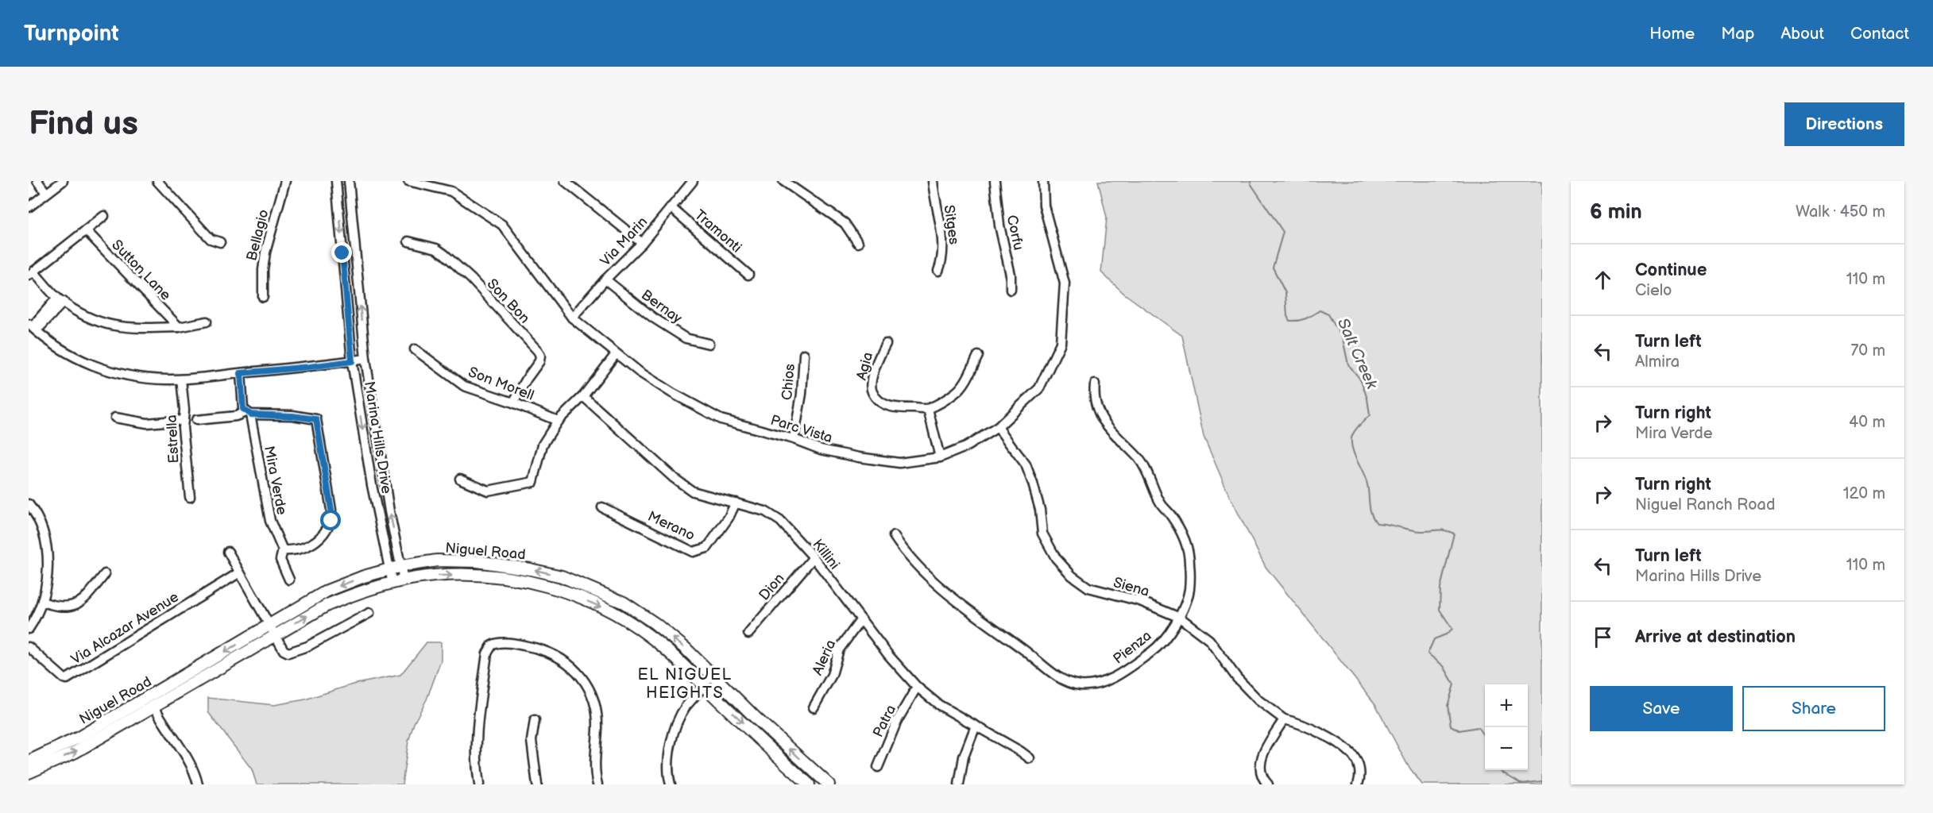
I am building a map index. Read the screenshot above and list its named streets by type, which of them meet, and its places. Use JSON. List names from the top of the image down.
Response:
{
  "streets": {
    "main road": ["Niguel Road"],
    "street": [
      "Sitges",
      "Tramonti",
      "Corfu",
      "Bellagio",
      "Via Marin",
      "Sutton Lane",
      "Son Bon",
      "Bernay",
      "Agia",
      "Chios",
      "Son Morell",
      "Parc Vista",
      "Marina Hills Drive",
      "Estrella",
      "Mira Verde",
      "Merano",
      "Killini",
      "Dion",
      "Siena",
      "Via Alcazar Avenue",
      "Pienza",
      "Aleria",
      "Patra"
    ]
  },
  "crossings": [
    ["Tramonti", "Via Marin"],
    ["Via Marin", "Bernay"],
    ["Via Marin", "Parc Vista"],
    ["Son Bon", "Son Morell"],
    ["Chios", "Parc Vista"],
    ["Parc Vista", "Siena"],
    ["Marina Hills Drive", "Niguel Road"],
    ["Merano", "Killini"],
    ["Killini", "Dion"],
    ["Killini", "Aleria"],
    ["Killini", "Patra"],
    ["Siena", "Pienza"]
  ],
  "districts": ["EL NIGUEL HEIGHTS"],
  "water": ["Salt Creek"],
  "page": {
    "header": "Turnpoint",
    "nav": [
      "Home",
      "Map",
      "About",
      "Contact"
    ],
    "buttons": [
      "Directions",
      ["Save", "Share"]
    ],
    "title": "Find us",
    "heading": ["6 min", "Walk · 450 m"],
    "list": [
      ["Continue", "Cielo", "110 m"],
      ["Turn left", "Almira", "70 m"],
      ["Turn right", "Mira Verde", "40 m"],
      ["Turn right", "Niguel Ranch Road", "120 m"],
      ["Turn left", "Marina Hills Drive", "110 m"],
      "Arrive at destination"
    ],
    "map_buttons": ["+", "−"]
  }
}
